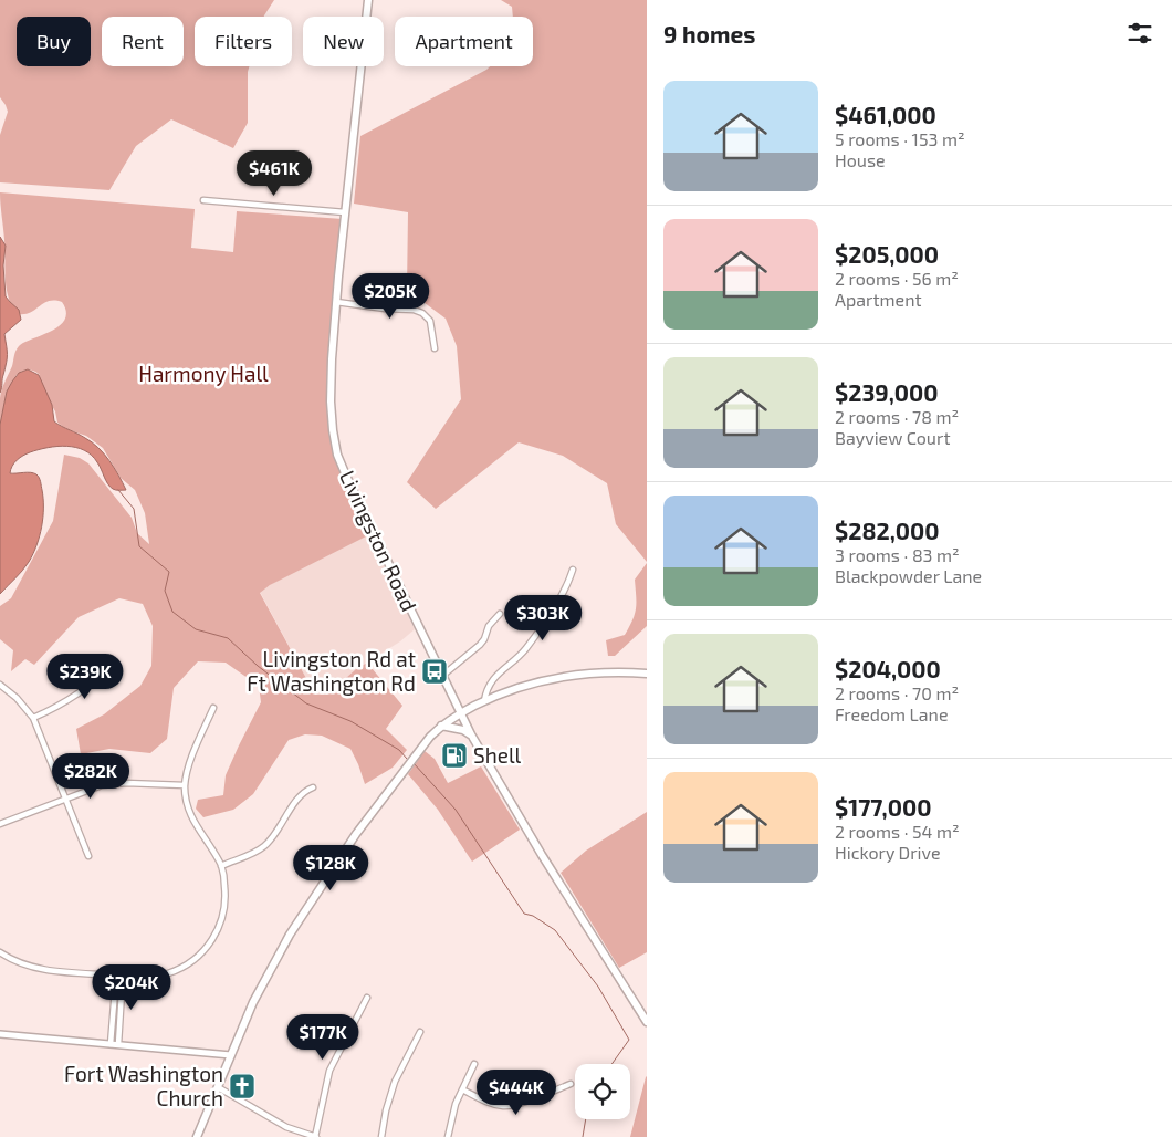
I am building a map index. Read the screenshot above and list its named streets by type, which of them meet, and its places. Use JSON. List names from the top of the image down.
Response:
{
  "streets": {
    "main road": ["Livingston Road"]
  },
  "parks": ["Harmony Hall"],
  "places": {
    "bus stop": ["Livingston Rd at Ft Washington Rd"],
    "fuel station": ["Shell"],
    "church": ["Fort Washington Church"]
  },
  "page": {
    "heading": "9 homes",
    "chip": [
      "Buy",
      "Rent",
      "Filters",
      "New",
      "Apartment"
    ],
    "list": [
      {
        "name": "$461,000",
        "note": "5 rooms · 153 m² · House"
      },
      {
        "name": "$205,000",
        "note": "2 rooms · 56 m² · Apartment"
      },
      {
        "name": "$239,000",
        "note": "2 rooms · 78 m² · Bayview Court"
      },
      {
        "name": "$282,000",
        "note": "3 rooms · 83 m² · Blackpowder Lane"
      },
      {
        "name": "$204,000",
        "note": "2 rooms · 70 m² · Freedom Lane"
      },
      {
        "name": "$177,000",
        "note": "2 rooms · 54 m² · Hickory Drive"
      }
    ],
    "price": [
      "$461K",
      "$205K",
      "$303K",
      "$239K",
      "$282K",
      "$128K",
      "$204K",
      "$177K",
      "$444K"
    ]
  }
}
